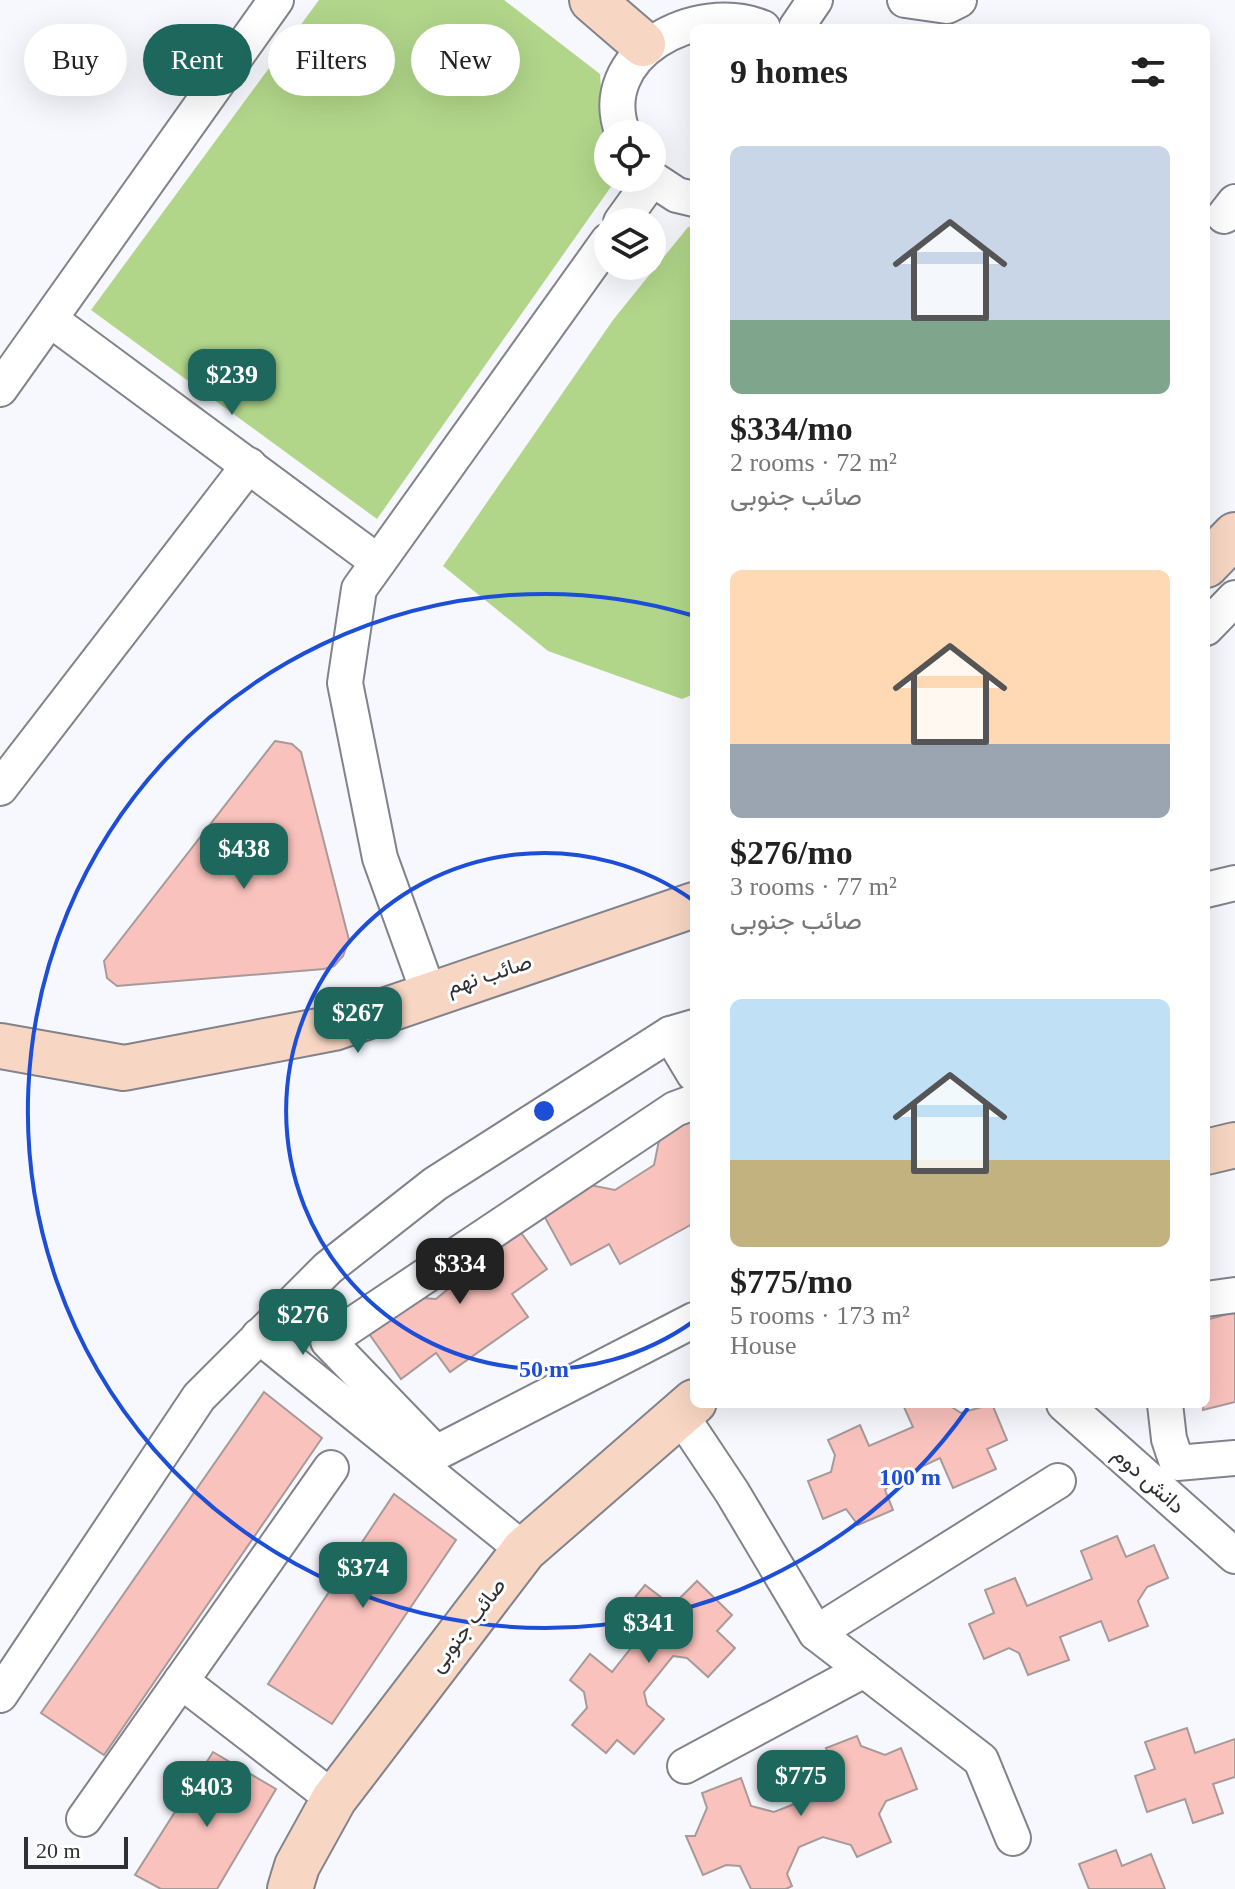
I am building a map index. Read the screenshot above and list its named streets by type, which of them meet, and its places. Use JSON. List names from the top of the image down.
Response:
{
  "streets": {
    "main road": ["صائب نهم", "صائب جنوبی"],
    "street": ["دانش دوم"]
  },
  "scale_bar": "20 m",
  "page": {
    "chip": [
      "Buy",
      "Rent",
      "Filters",
      "New"
    ],
    "heading": "9 homes",
    "list": [
      {
        "name": "$334/mo",
        "note": "2 rooms · 72 m² · صائب جنوبی"
      },
      {
        "name": "$276/mo",
        "note": "3 rooms · 77 m² · صائب جنوبی"
      },
      {
        "name": "$775/mo",
        "note": "5 rooms · 173 m² · House"
      }
    ],
    "price": [
      "$239",
      "$438",
      "$267",
      "$334",
      "$276",
      "$374",
      "$341",
      "$775",
      "$403"
    ],
    "scale": "20 m"
  },
  "rings": ["50 m", "100 m"]
}
